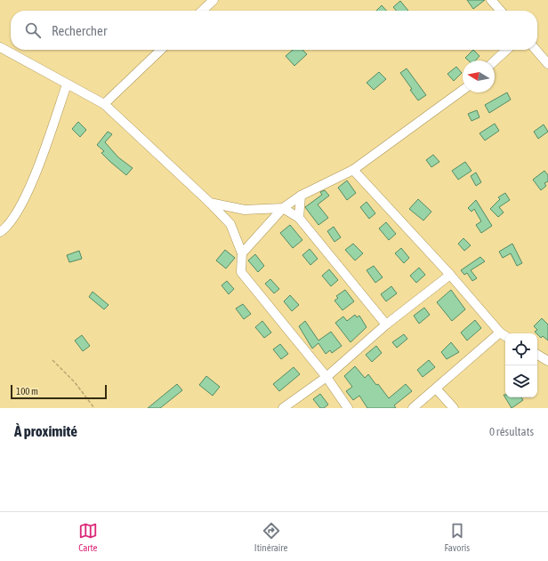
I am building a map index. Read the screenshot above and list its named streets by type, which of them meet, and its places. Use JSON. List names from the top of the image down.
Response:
{
  "scale_bar": "100 m",
  "north": "left",
  "page": {
    "search": "Rechercher",
    "scale": "100 m",
    "heading": ["À proximité", "0 résultats"],
    "nav": ["Carte", "Itinéraire", "Favoris"]
  }
}
